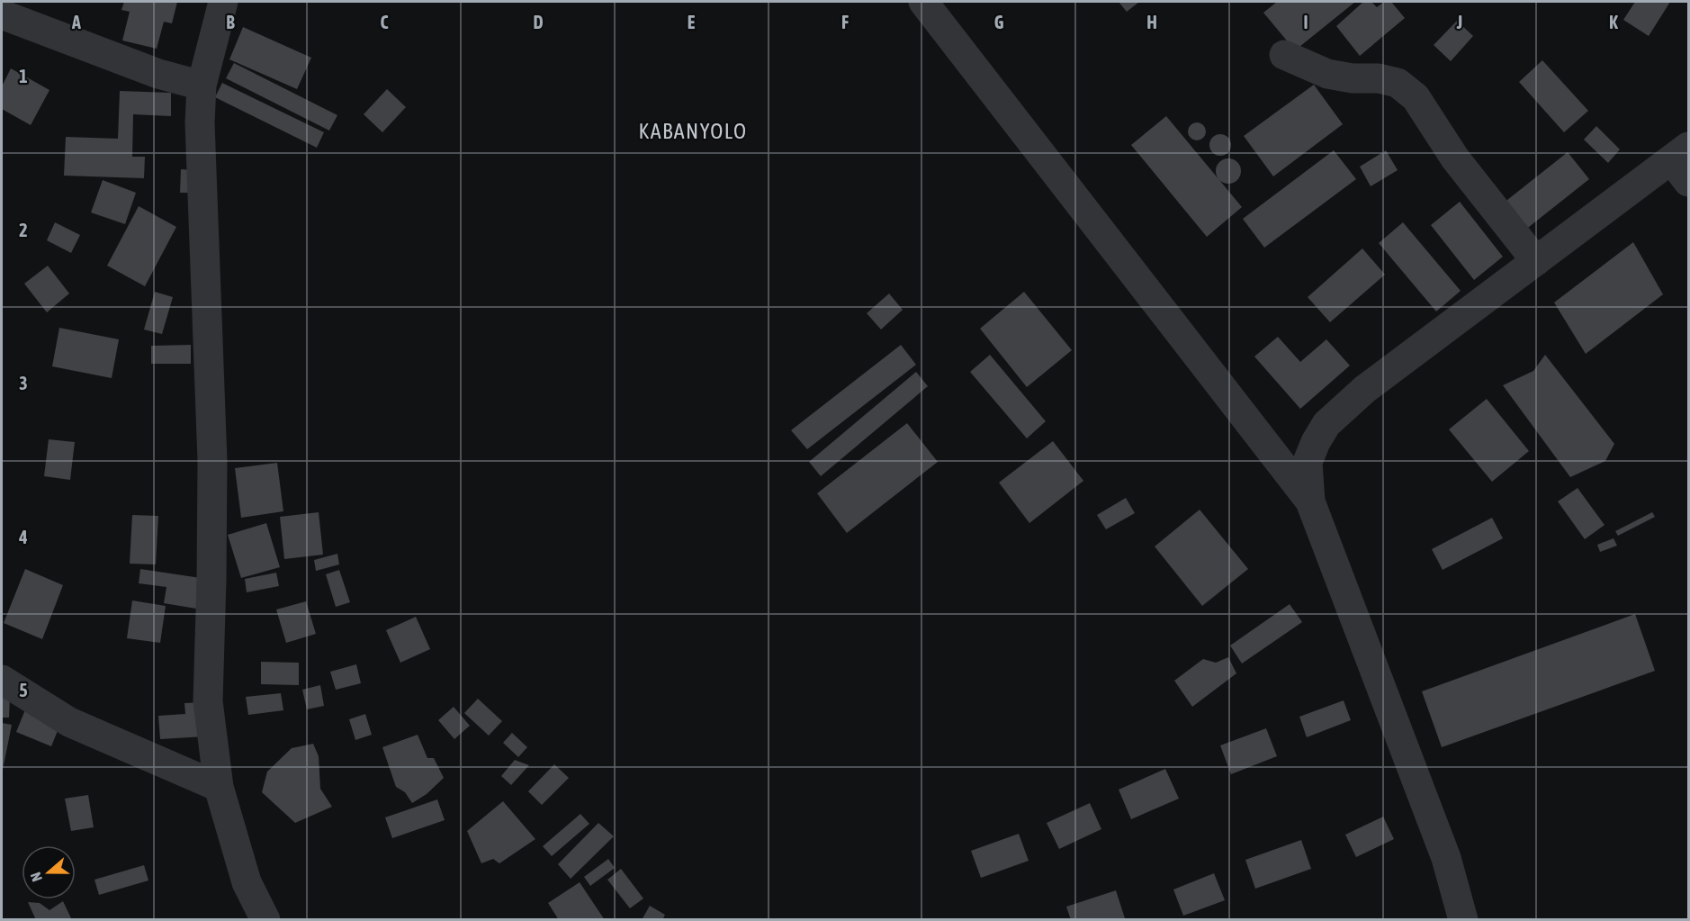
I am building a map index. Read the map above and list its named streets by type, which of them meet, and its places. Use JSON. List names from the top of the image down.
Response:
{
  "districts": ["KABANYOLO"],
  "north": "left",
  "grid": {
    "columns": [
      "A",
      "B",
      "C",
      "D",
      "E",
      "F",
      "G",
      "H",
      "I",
      "J",
      "K"
    ],
    "rows": [
      "1",
      "2",
      "3",
      "4",
      "5"
    ]
  }
}
